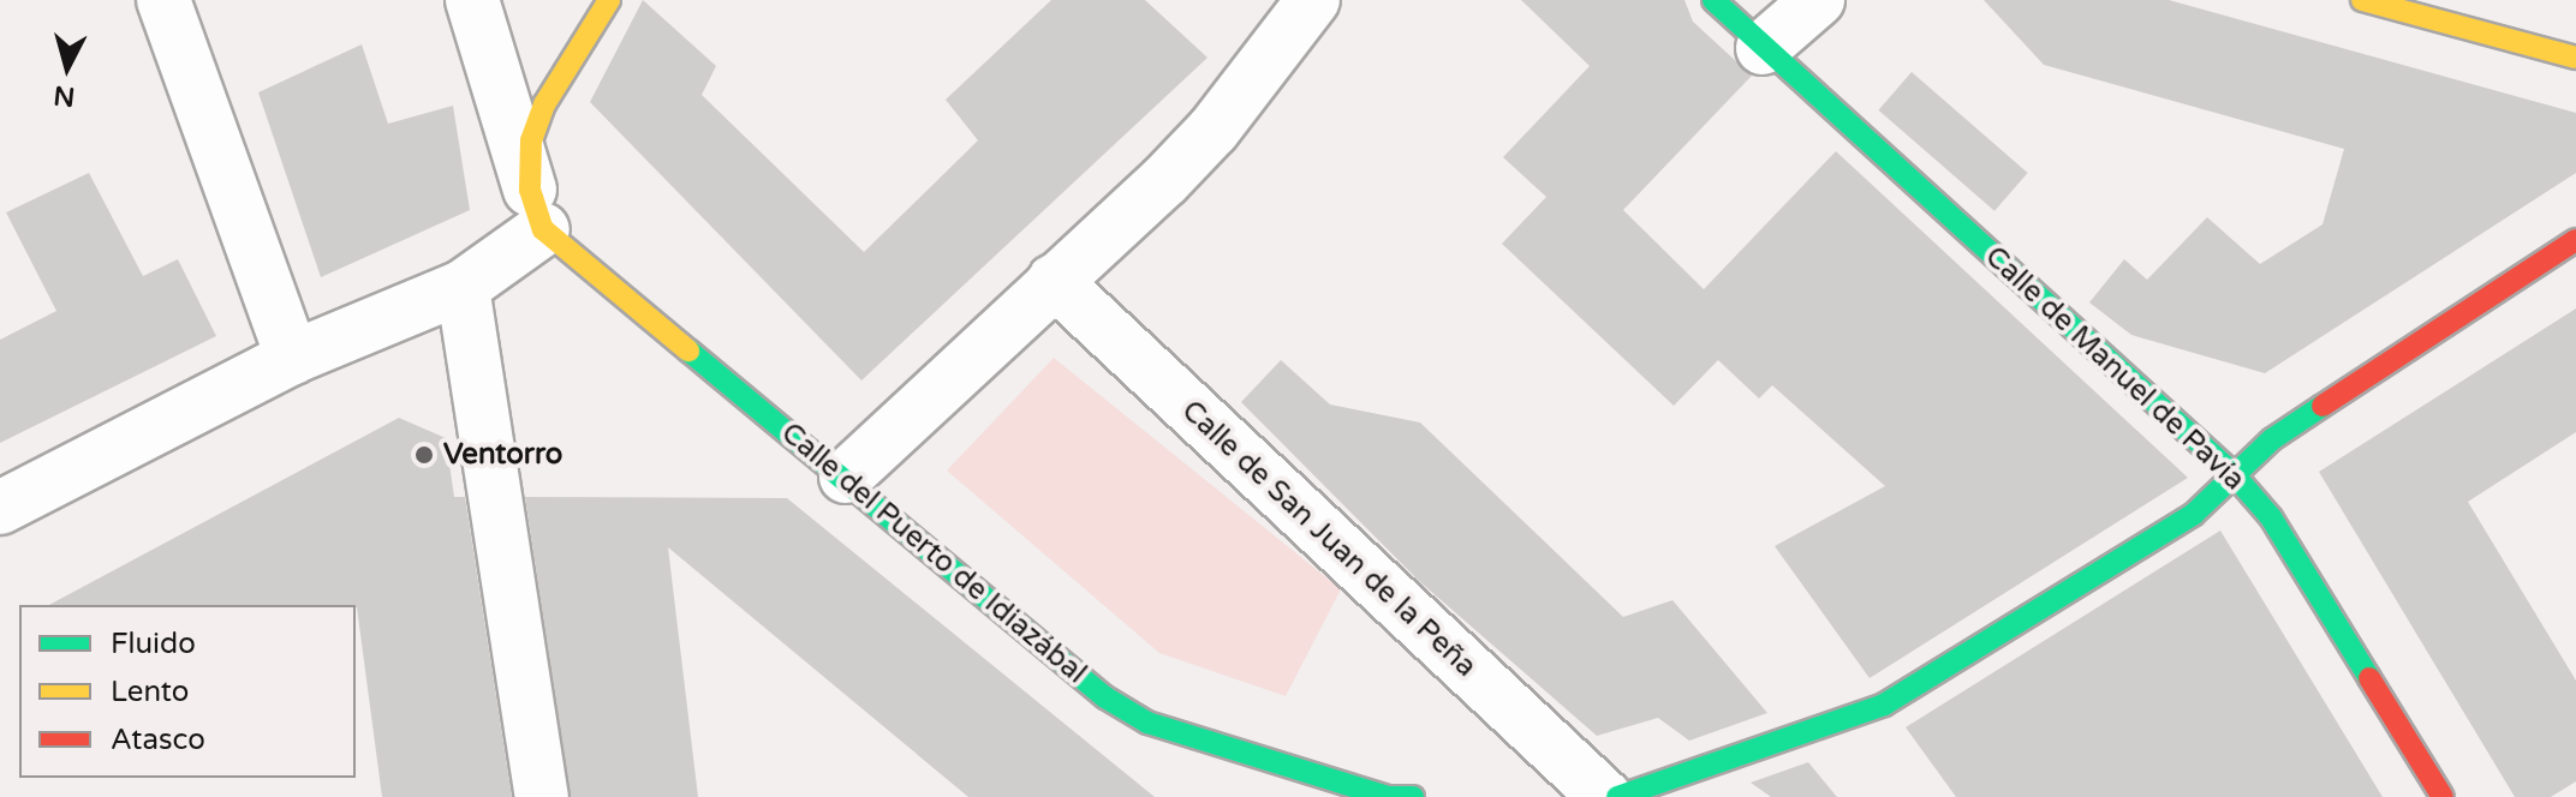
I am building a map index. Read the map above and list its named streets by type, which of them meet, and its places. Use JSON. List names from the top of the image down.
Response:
{
  "streets": {
    "street": ["Calle de Manuel de Pavía", "Calle de San Juan de la Peña", "Calle del Puerto de Idiazábal"]
  },
  "places": ["Ventorro"],
  "legend": ["Fluido", "Lento", "Atasco"],
  "north": "bottom"
}
